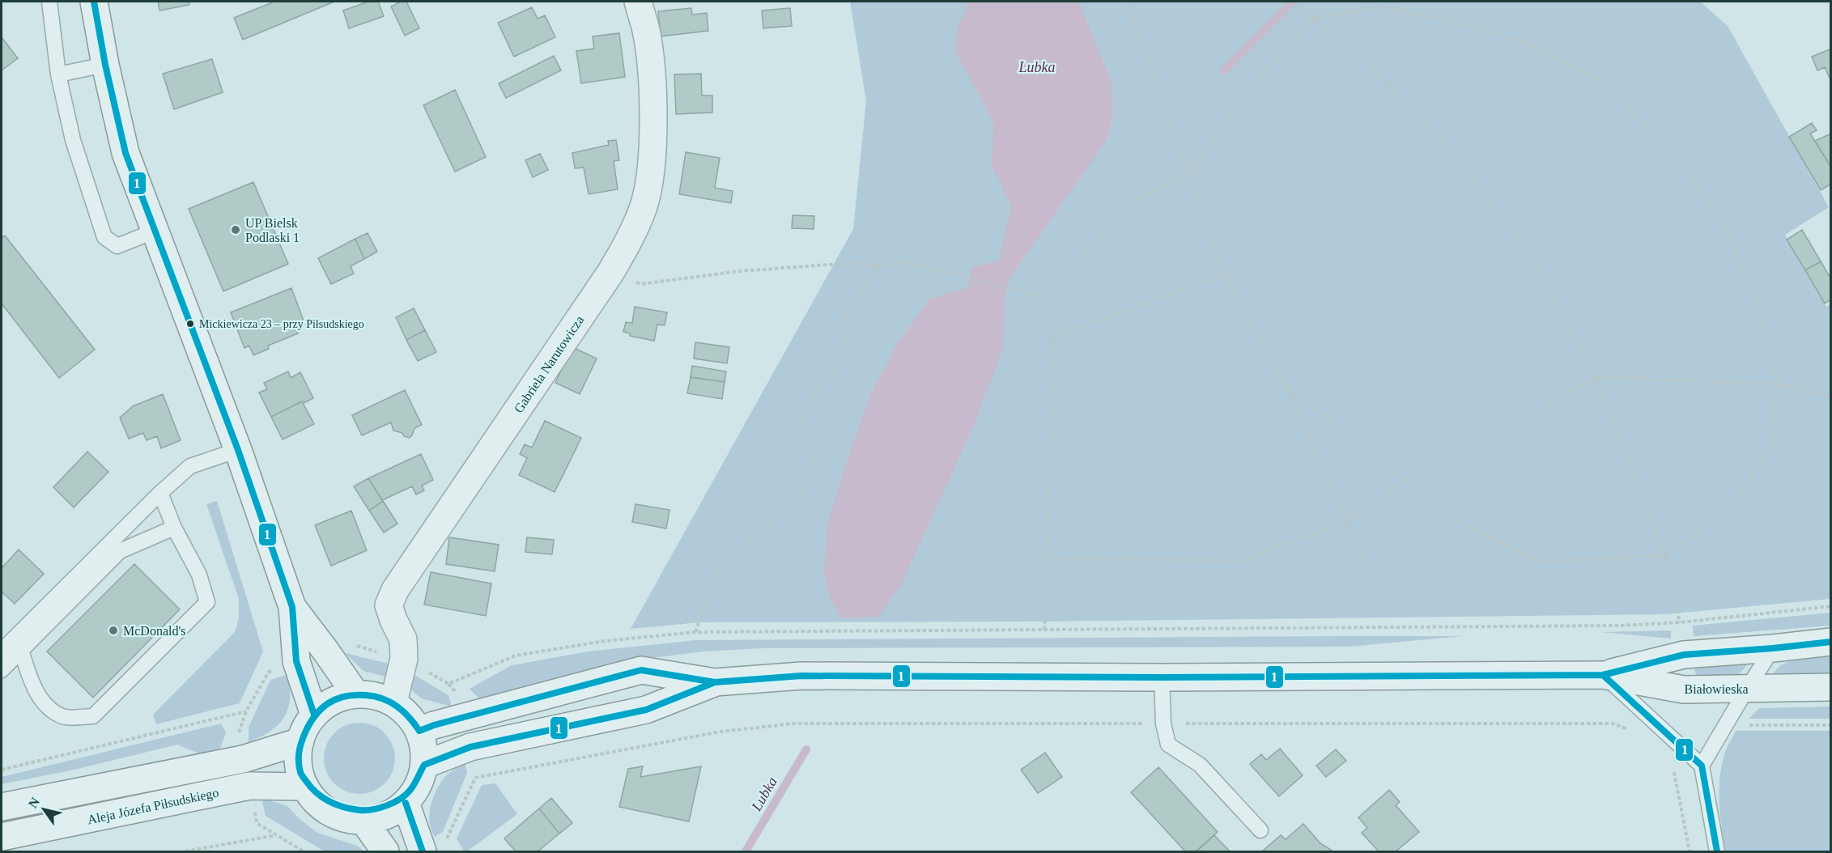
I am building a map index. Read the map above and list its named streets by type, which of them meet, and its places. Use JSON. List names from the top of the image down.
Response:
{
  "streets": {
    "main road": ["Gabriela Narutowicza", "Białowieska", "Aleja Józefa Piłsudskiego"]
  },
  "crossings": [
    ["Gabriela Narutowicza", "Białowieska"],
    ["Gabriela Narutowicza", "Aleja Józefa Piłsudskiego"],
    ["Białowieska", "Aleja Józefa Piłsudskiego"]
  ],
  "water": ["Lubka"],
  "places": ["UP Bielsk Podlaski 1", "Mickiewicza 23 – przy Piłsudskiego", "McDonald's"],
  "lines": ["transit line 1"],
  "north": "top left"
}
